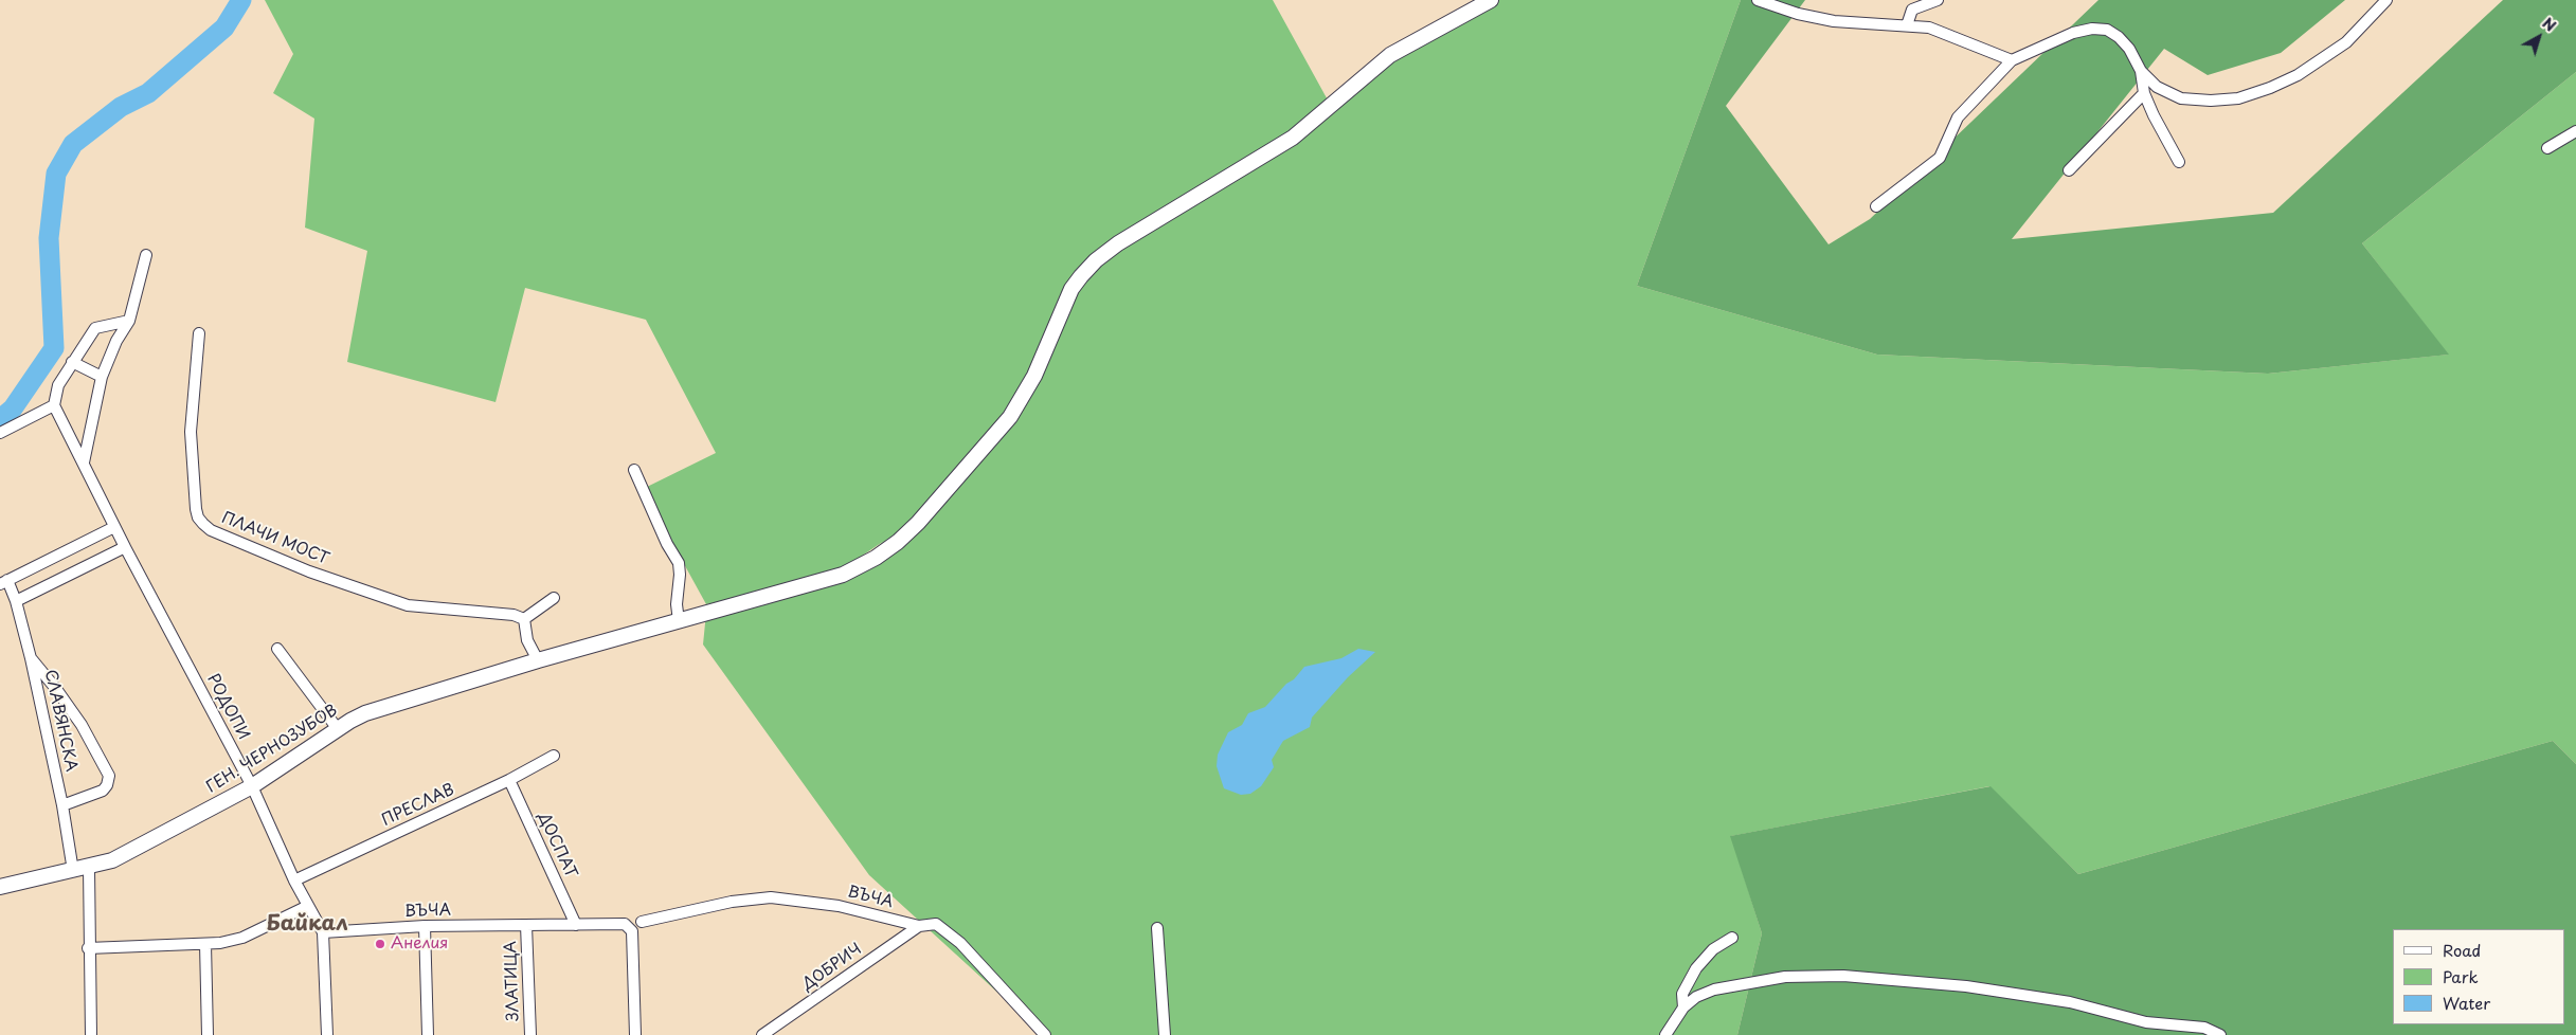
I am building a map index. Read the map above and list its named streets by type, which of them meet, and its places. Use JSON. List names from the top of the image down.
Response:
{
  "streets": {
    "street": [
      "ПЛАЧИ МОСТ",
      "РОДОПИ",
      "СЛАВЯНСКА",
      "ГЕН. ЧЕРНОЗУБОВ",
      "ПРЕСЛАВ",
      "ДОСПАТ",
      "ВЪЧА",
      "ДОБРИЧ",
      "ЗЛАТИЦА"
    ]
  },
  "crossings": [
    ["РОДОПИ", "ГЕН. ЧЕРНОЗУБОВ"],
    ["РОДОПИ", "ПРЕСЛАВ"],
    ["РОДОПИ", "ВЪЧА"],
    ["СЛАВЯНСКА", "ГЕН. ЧЕРНОЗУБОВ"],
    ["ПРЕСЛАВ", "ДОСПАТ"],
    ["ДОСПАТ", "ВЪЧА"],
    ["ВЪЧА", "ДОБРИЧ"],
    ["ВЪЧА", "ЗЛАТИЦА"]
  ],
  "districts": ["Байкал"],
  "places": ["Анелия"],
  "legend": ["Road", "Park", "Water"],
  "north": "top right"
}
